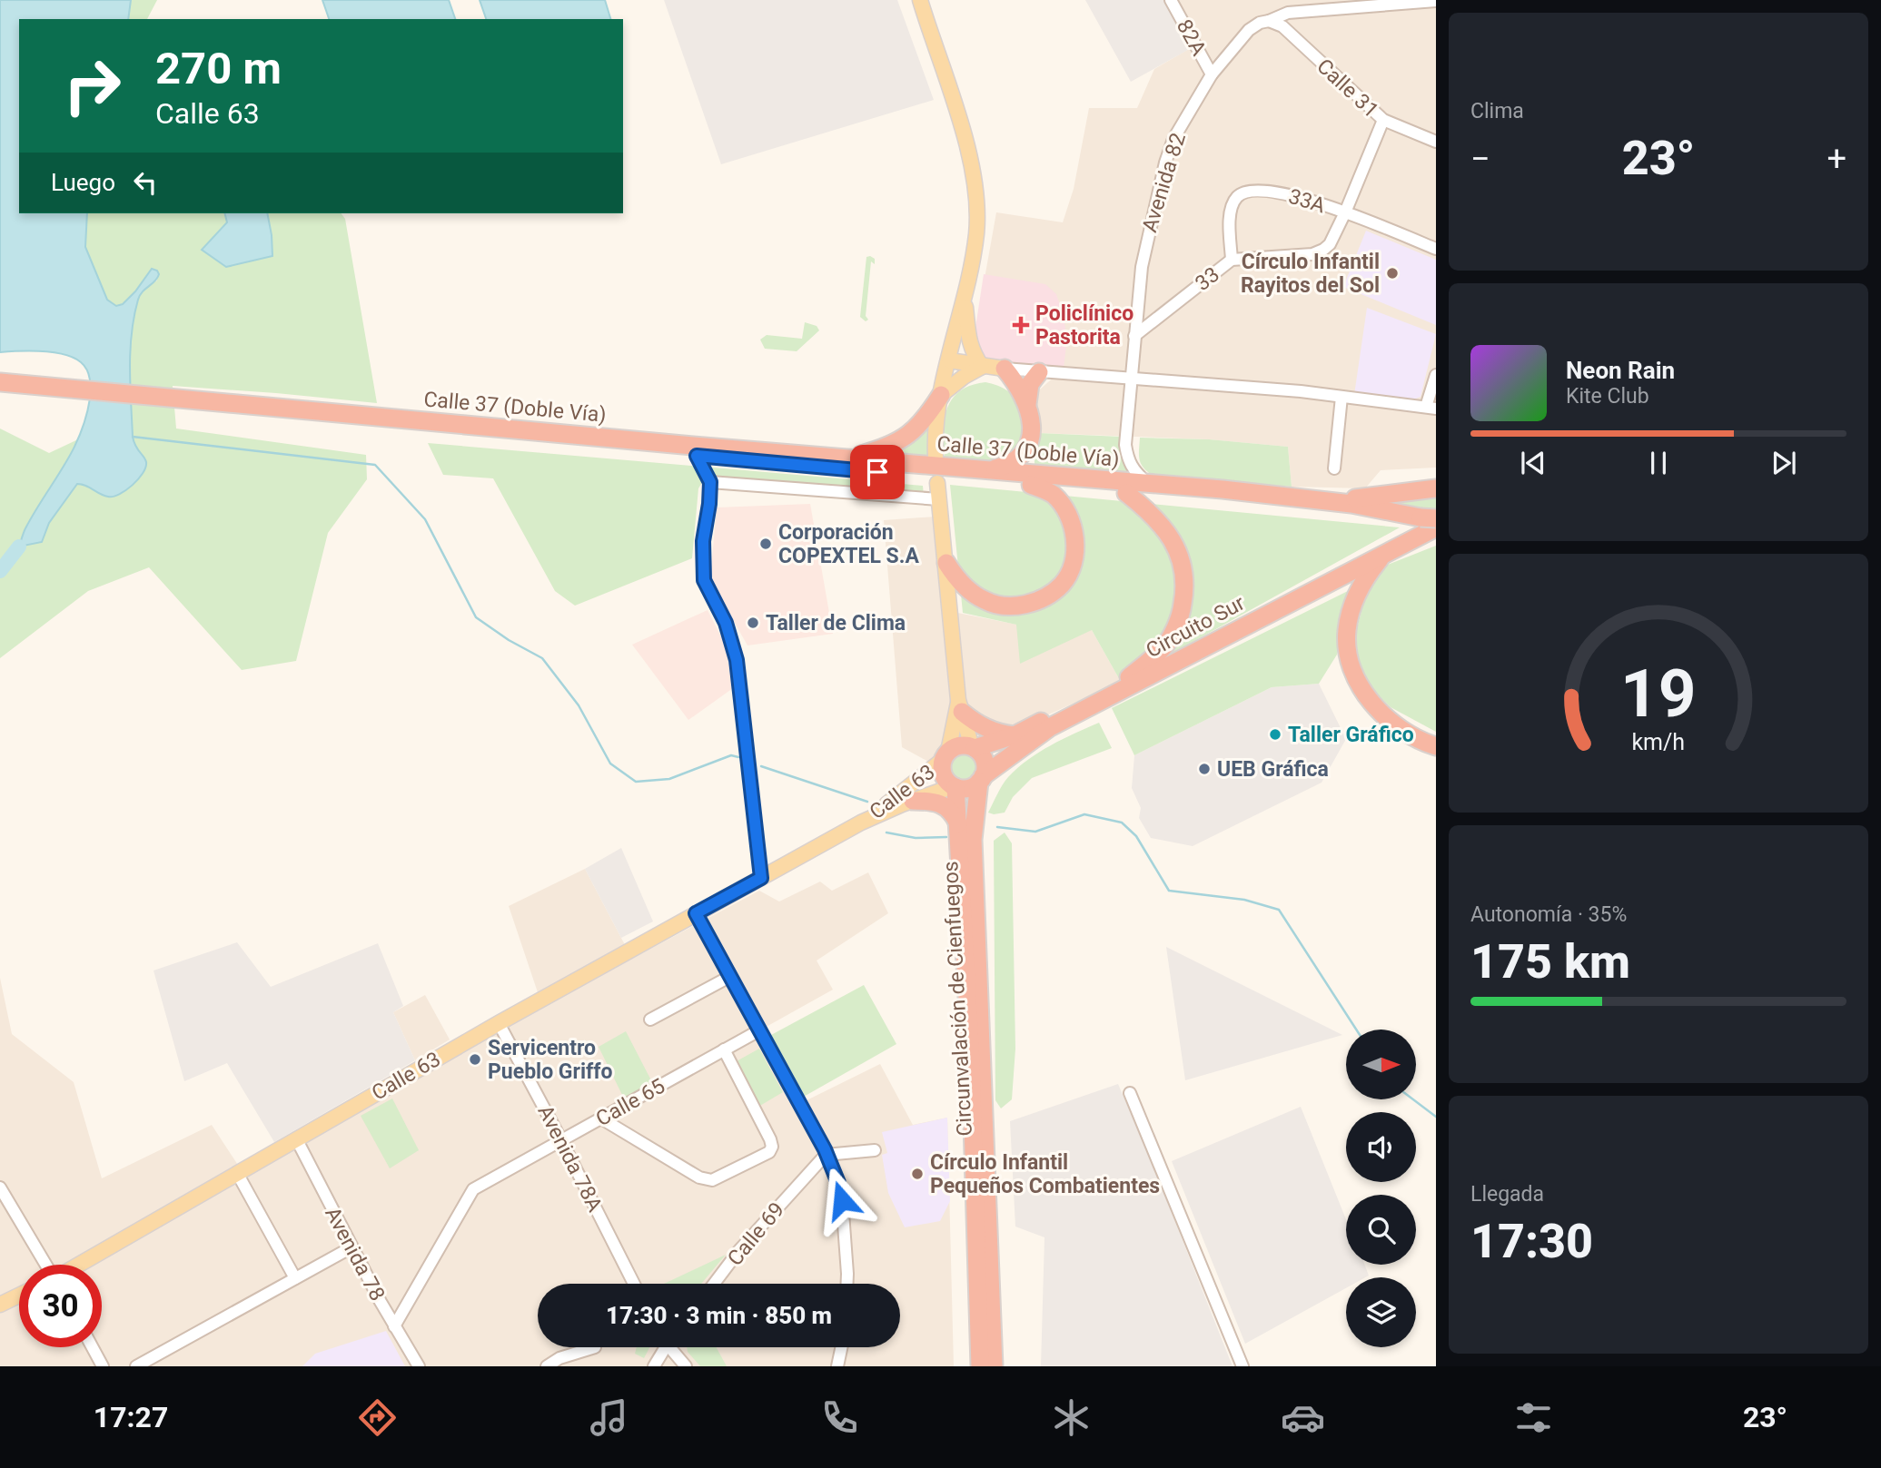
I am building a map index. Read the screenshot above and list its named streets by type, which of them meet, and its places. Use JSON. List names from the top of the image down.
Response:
{
  "streets": {
    "highway": ["Calle 37 (Doble Vía)", "Circuito Sur", "Circunvalación de Cienfuegos"],
    "main road": ["Calle 63"],
    "street": [
      "82A",
      "Calle 31",
      "Avenida 82",
      "33A",
      "33",
      "Calle 65",
      "Avenida 78A",
      "Calle 69",
      "Avenida 78"
    ]
  },
  "crossings": [
    ["82A", "Avenida 82"],
    ["Calle 31", "Avenida 82"],
    ["Calle 31", "33"],
    ["Avenida 82", "33"],
    ["Avenida 82", "Calle 37 (Doble Vía)"],
    ["33A", "33"],
    ["Calle 37 (Doble Vía)", "Circuito Sur"],
    ["Circuito Sur", "Calle 63"],
    ["Circuito Sur", "Circunvalación de Cienfuegos"],
    ["Calle 63", "Circunvalación de Cienfuegos"],
    ["Calle 63", "Avenida 78A"],
    ["Calle 63", "Avenida 78"],
    ["Calle 65", "Avenida 78A"],
    ["Calle 65", "Avenida 78"]
  ],
  "places": {
    "other": [
      "Círculo Infantil Rayitos del Sol",
      "Corporación COPEXTEL S.A",
      "Taller de Clima",
      "Taller Gráfico",
      "UEB Gráfica",
      "Servicentro Pueblo Griffo",
      "Círculo Infantil Pequeños Combatientes"
    ],
    "health": ["Policlínico Pastorita"]
  },
  "north": "right",
  "page": {
    "tile": [
      "Clima",
      ["Autonomía · 35%", "175 km"],
      ["Llegada", "17:30"]
    ],
    "turn": ["270 m", "Calle 63"],
    "heat": ["−", "23°", "+"],
    "then": "Luego",
    "song": ["Neon Rain", "Kite Club"],
    "limit": "30",
    "trip": "17:30 · 3 min · 850 m",
    "tabs": ["17:27", "23°"],
    "gauge": ["19", "km/h"]
  }
}
